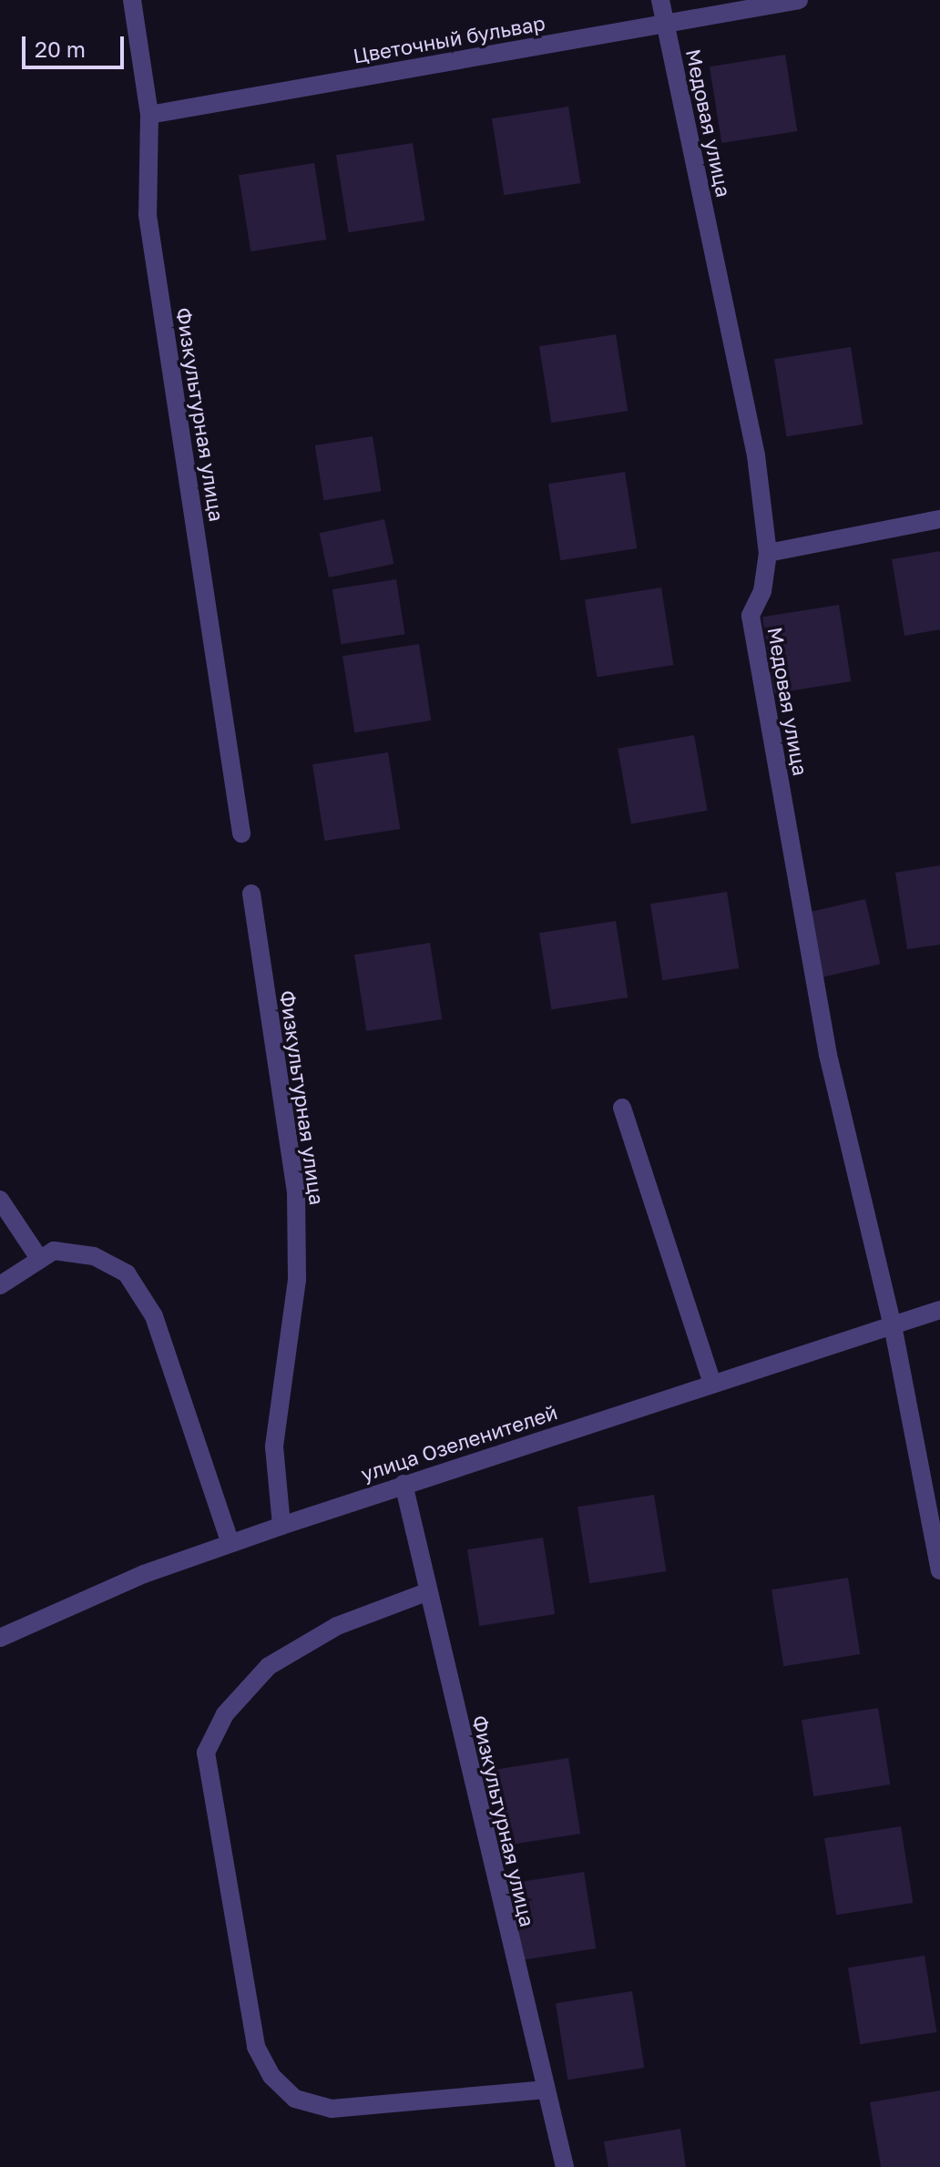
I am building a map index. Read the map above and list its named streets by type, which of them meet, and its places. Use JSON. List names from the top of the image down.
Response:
{
  "streets": {
    "street": [
      "Цветочный бульвар",
      "Медовая улица",
      "Физкультурная улица",
      "улица Озеленителей"
    ]
  },
  "crossings": [
    ["Цветочный бульвар", "Медовая улица"],
    ["Цветочный бульвар", "Физкультурная улица"],
    ["Медовая улица", "улица Озеленителей"],
    ["Физкультурная улица", "улица Озеленителей"]
  ],
  "scale_bar": "20 m"
}
